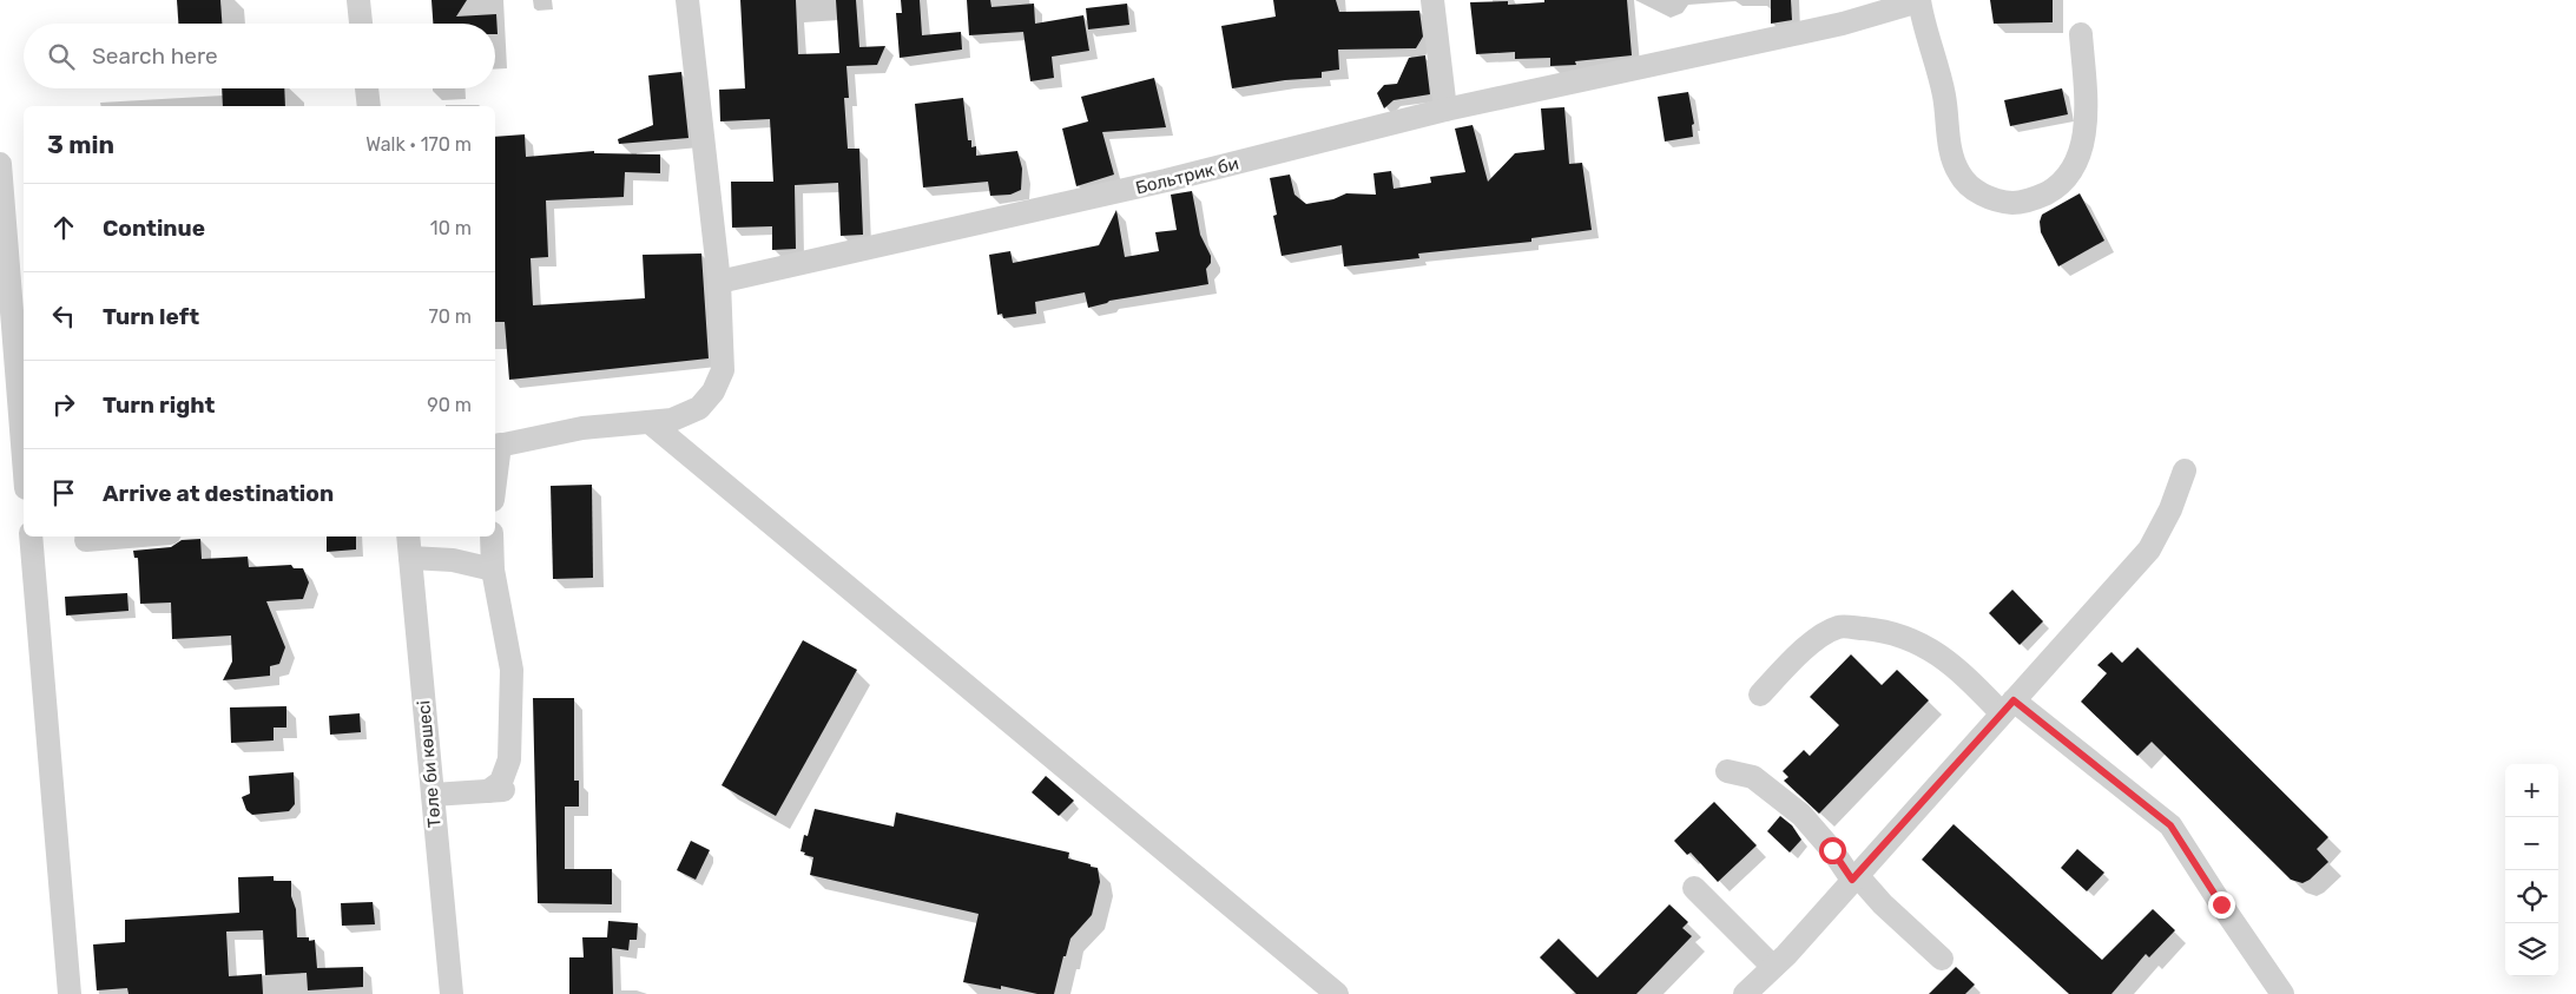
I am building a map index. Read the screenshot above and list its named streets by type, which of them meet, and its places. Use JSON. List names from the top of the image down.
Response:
{
  "streets": {
    "street": ["Больтрик би", "Төле би көшесі"]
  },
  "page": {
    "search": "Search here",
    "heading": ["3 min", "Walk · 170 m"],
    "list": [
      ["Continue", "10 m"],
      ["Turn left", "70 m"],
      ["Turn right", "90 m"],
      "Arrive at destination"
    ],
    "map_buttons": ["+", "−"]
  }
}
